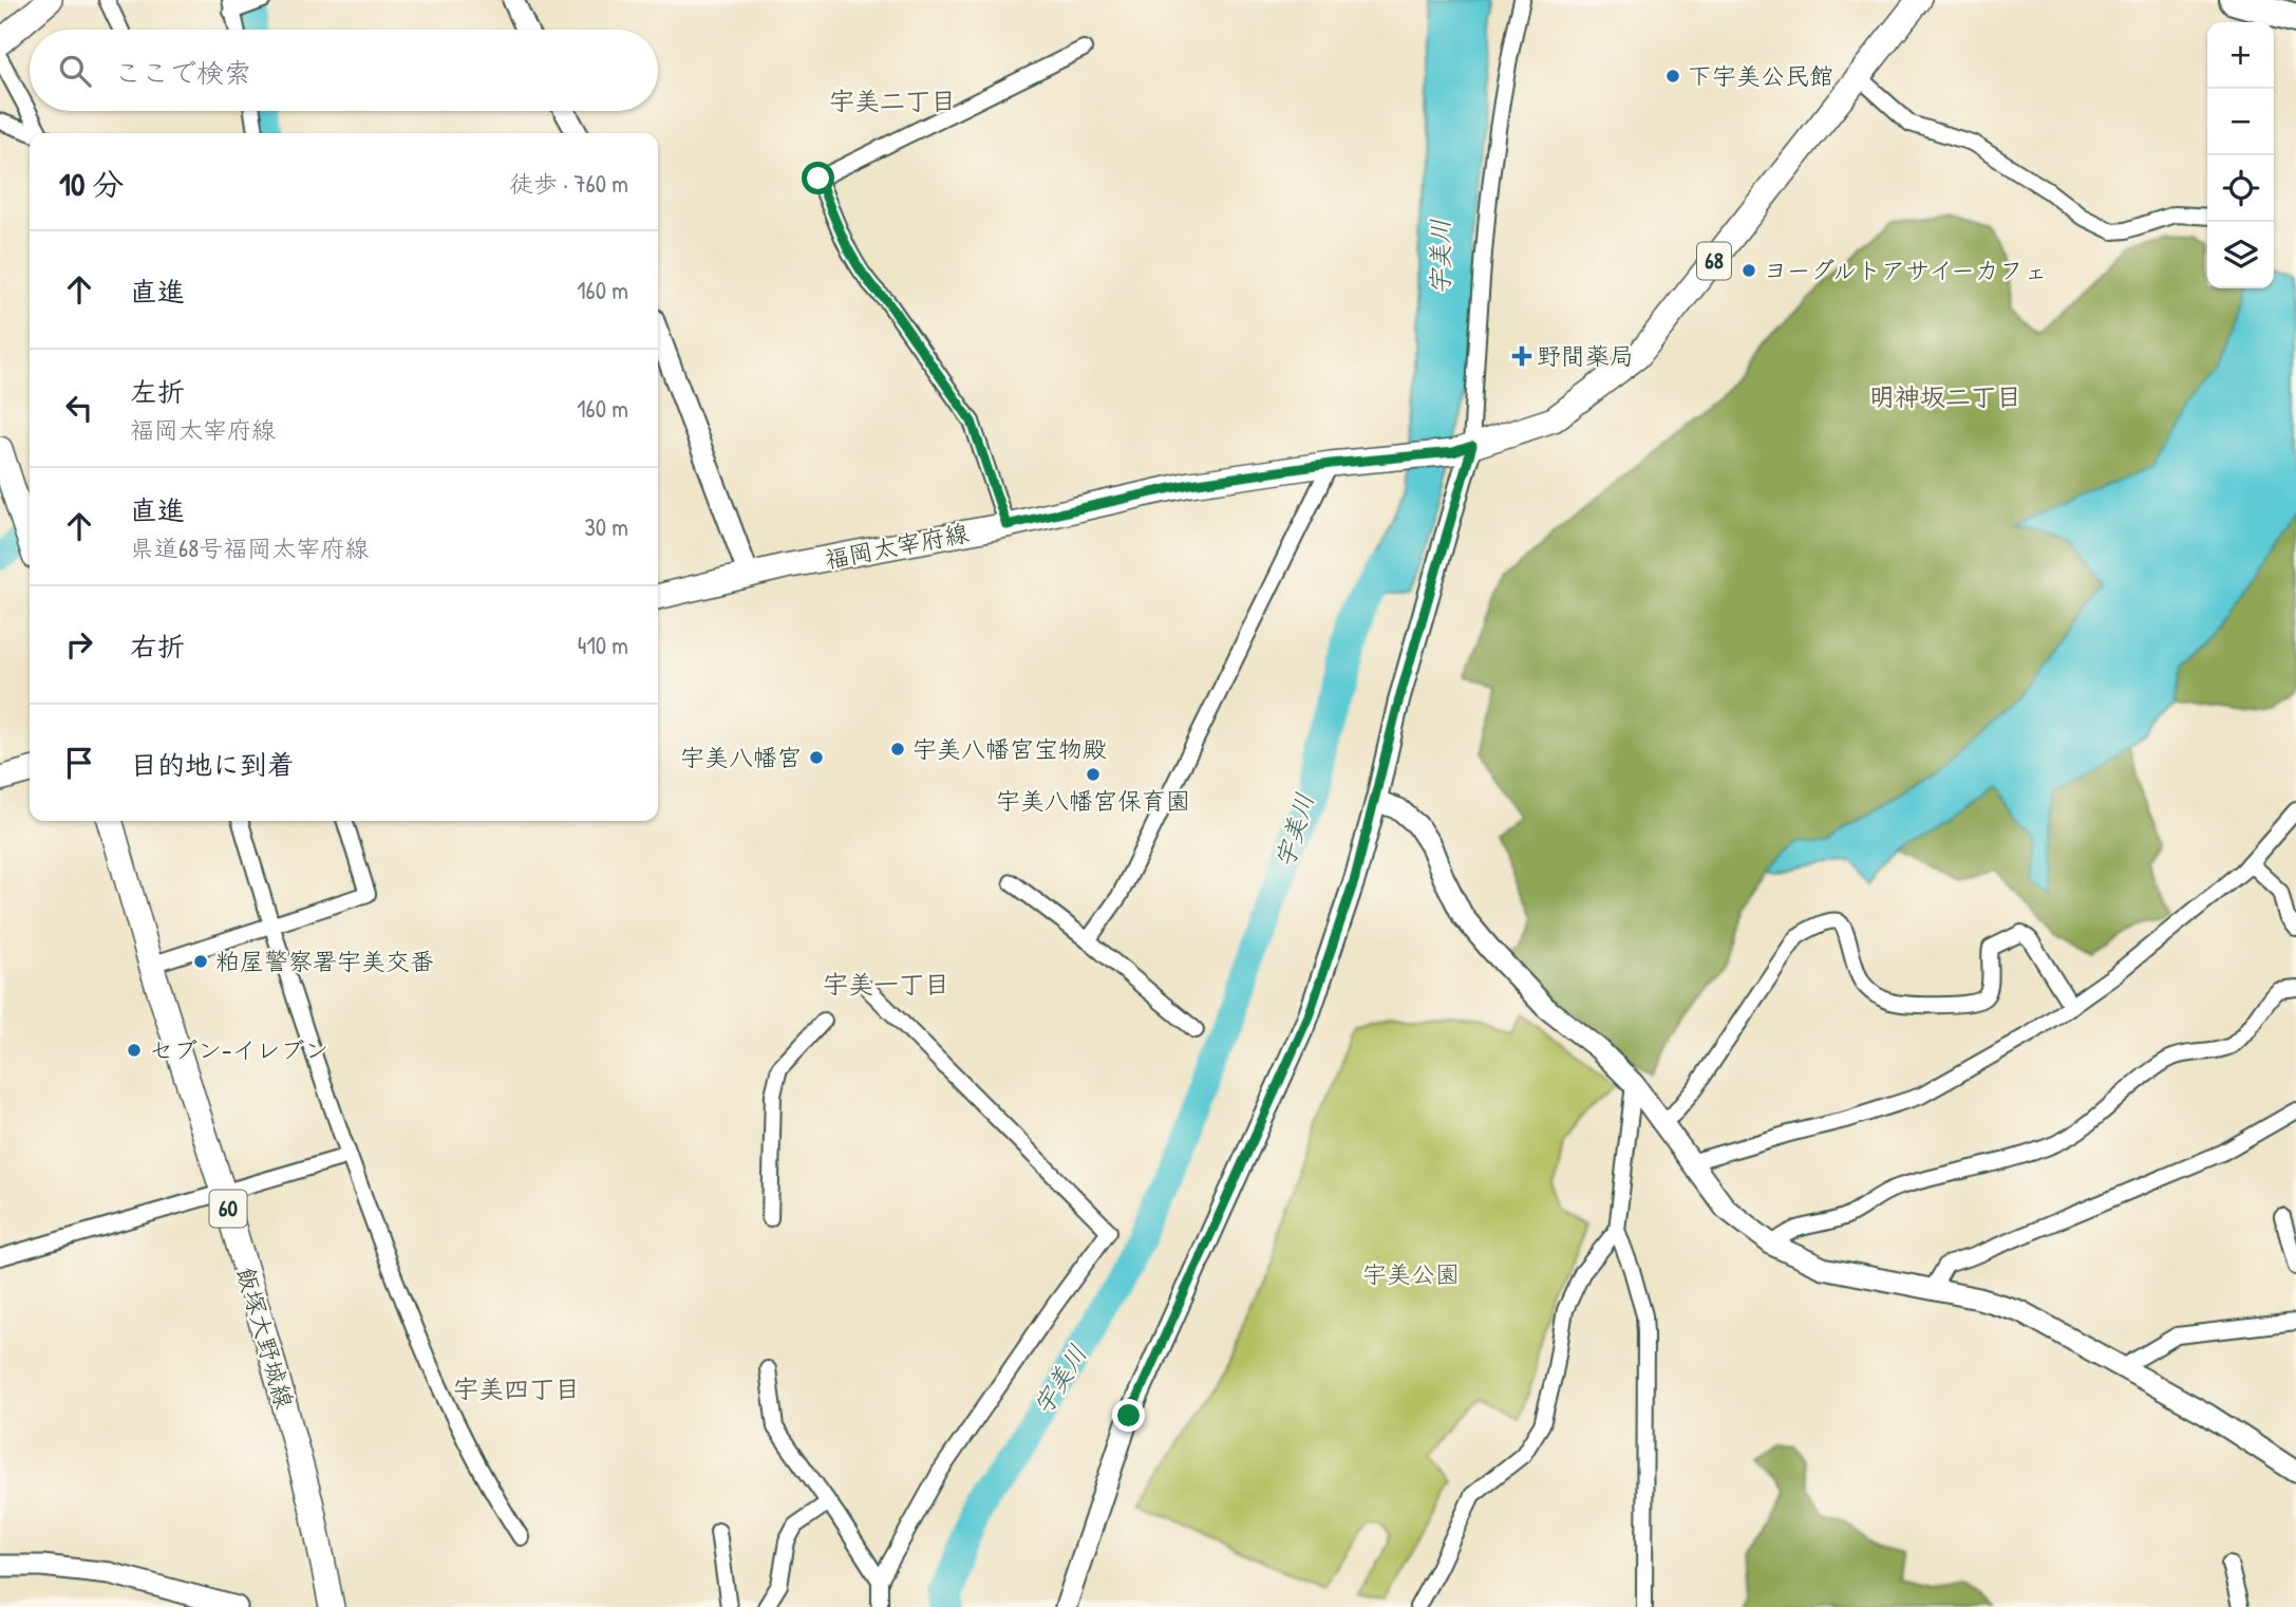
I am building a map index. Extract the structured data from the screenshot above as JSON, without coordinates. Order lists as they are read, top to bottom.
{
  "streets": {
    "main road": [
      "68",
      "福岡太宰府線",
      "60",
      "飯塚大野城線"
    ]
  },
  "crossings": [
    ["68", "福岡太宰府線"]
  ],
  "districts": [
    "宇美二丁目",
    "明神坂二丁目",
    "宇美一丁目",
    "宇美四丁目"
  ],
  "water": ["宇美川"],
  "parks": ["宇美公園"],
  "places": {
    "other": [
      "下宇美公民館",
      "ヨーグルトアサイーカフェ",
      "宇美八幡宮宝物殿",
      "宇美八幡宮",
      "宇美八幡宮保育園",
      "粕屋警察署宇美交番",
      "セブン-イレブン"
    ],
    "health": ["野間薬局"]
  },
  "page": {
    "map_buttons": ["+", "−"],
    "search": "ここで検索",
    "heading": ["10 分", "徒歩 · 760 m"],
    "list": [
      ["直進", "160 m"],
      ["左折", "福岡太宰府線", "160 m"],
      ["直進", "県道68号福岡太宰府線", "30 m"],
      ["右折", "410 m"],
      "目的地に到着"
    ]
  }
}
